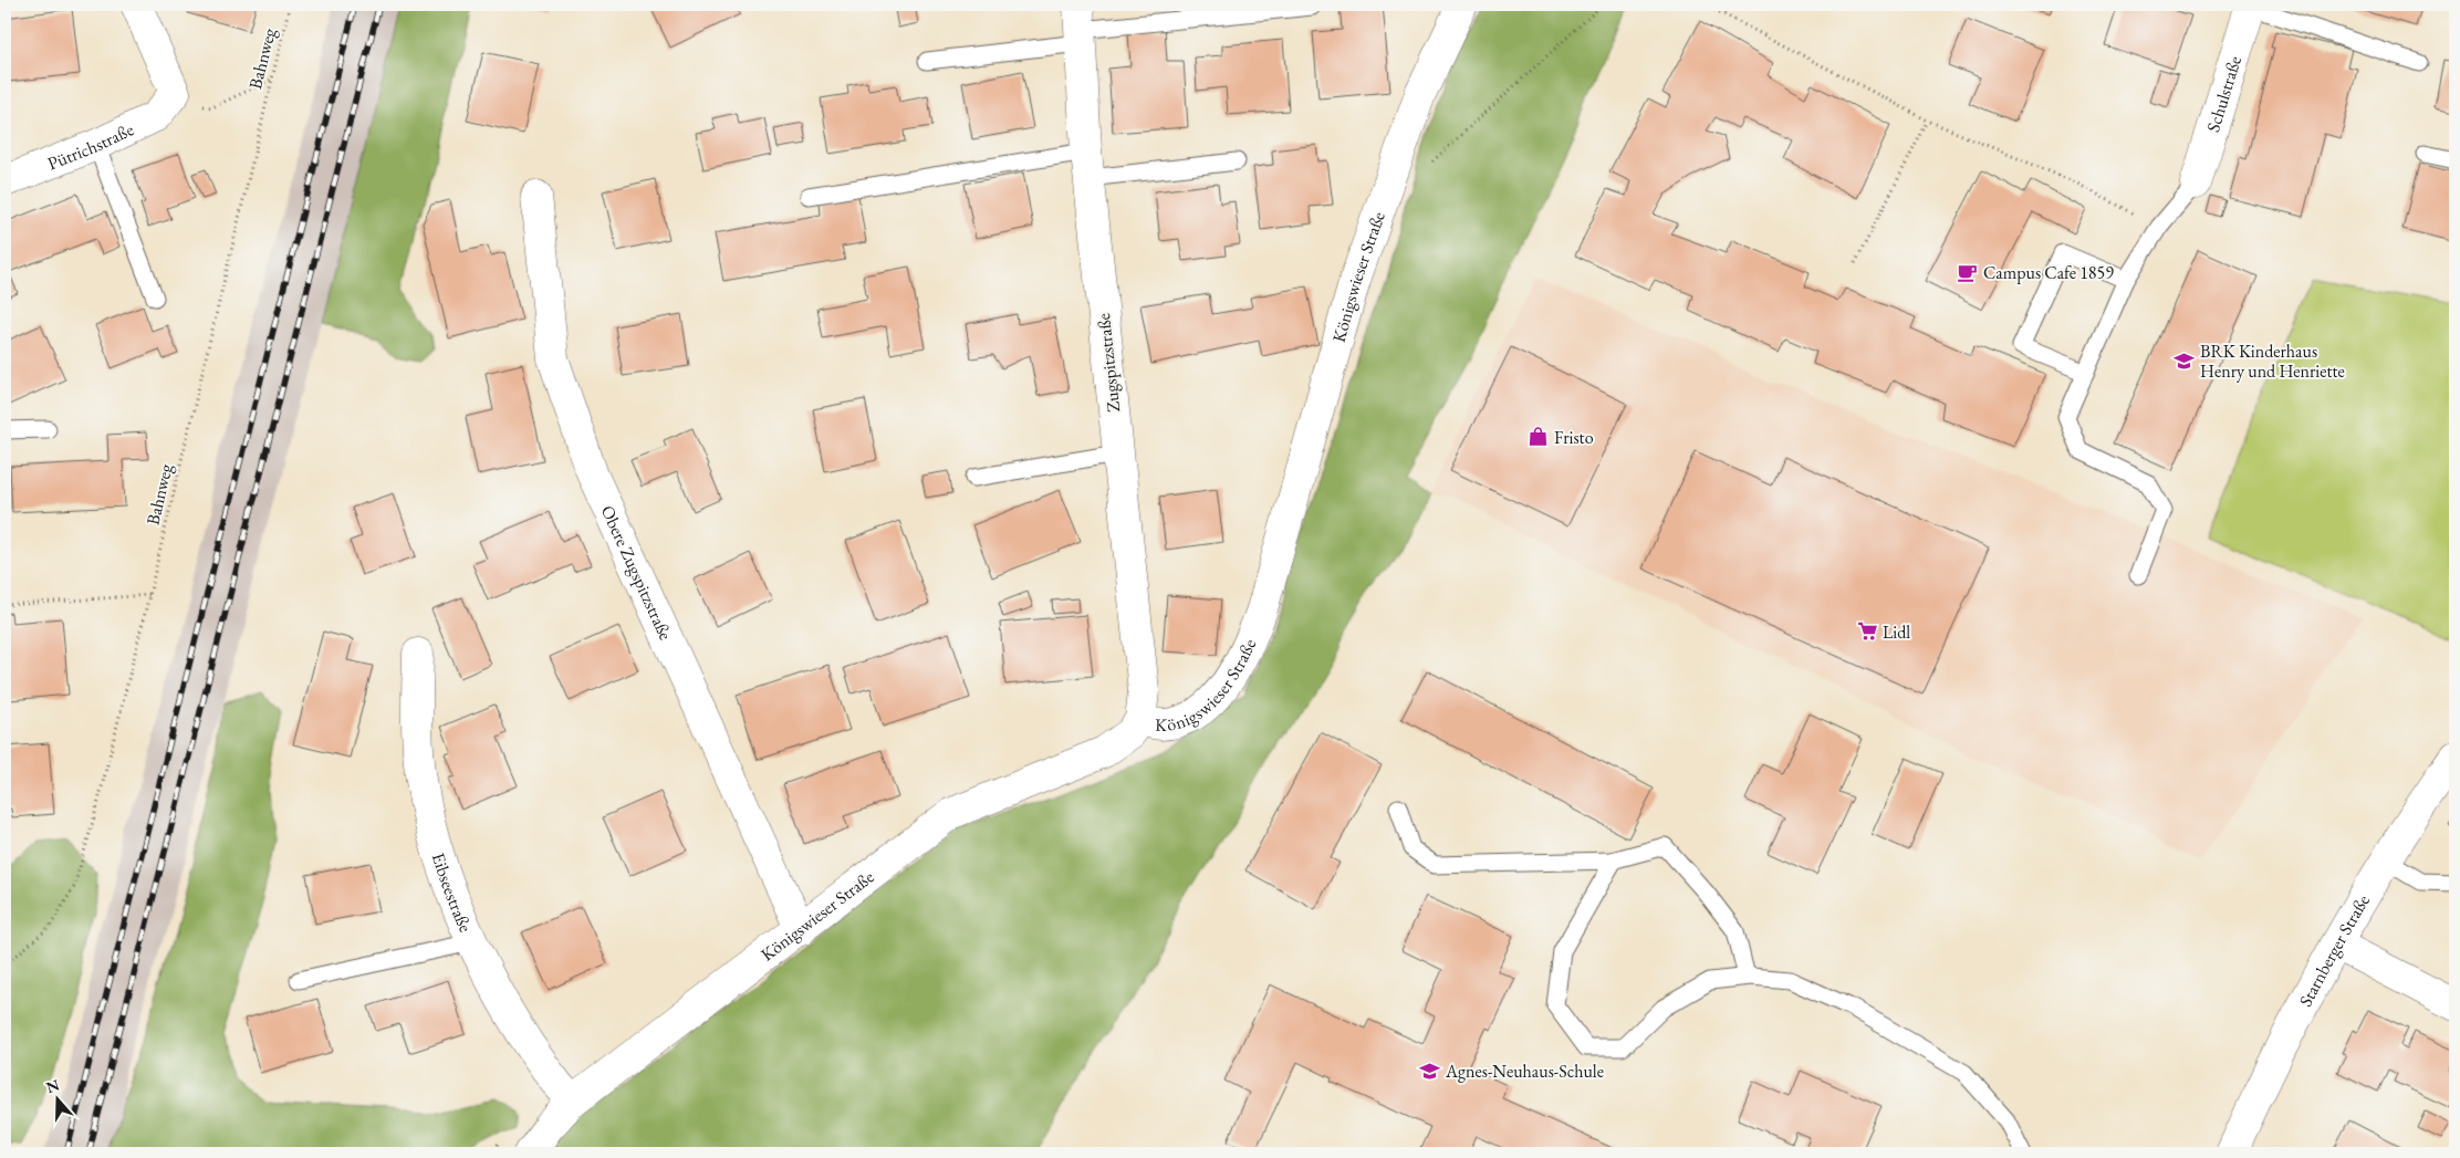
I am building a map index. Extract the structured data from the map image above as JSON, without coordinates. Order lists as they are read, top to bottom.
{
  "streets": {
    "street": [
      "Schulstraße",
      "Pütrichstraße",
      "Königswieser Straße",
      "Zugspitzstraße",
      "Obere Zugspitzstraße",
      "Eibseestraße",
      "Starnberger Straße"
    ],
    "path": ["Bahnweg"]
  },
  "crossings": [
    ["Königswieser Straße", "Zugspitzstraße"],
    ["Königswieser Straße", "Obere Zugspitzstraße"],
    ["Königswieser Straße", "Eibseestraße"]
  ],
  "places": {
    "cafe": ["Campus Cafe 1859"],
    "school or university": ["BRK Kinderhaus Henry und Henriette", "Agnes-Neuhaus-Schule"],
    "shop": ["Fristo"],
    "supermarket": ["Lidl"]
  },
  "north": "top"
}
